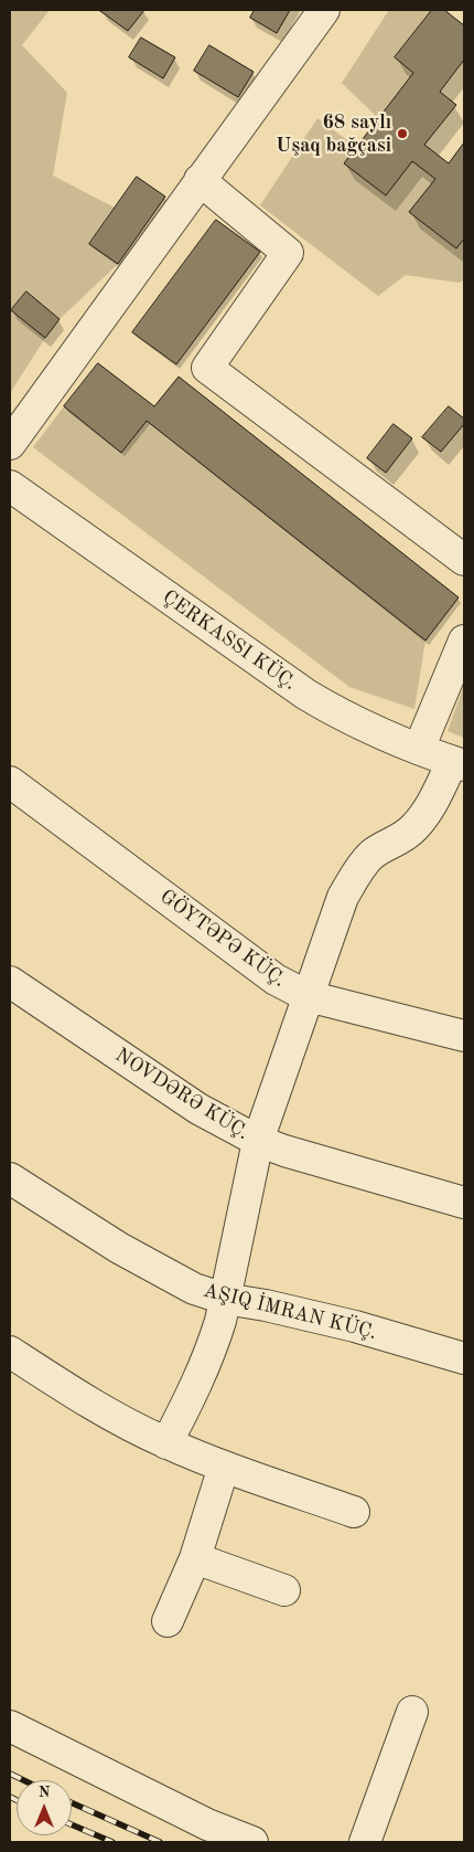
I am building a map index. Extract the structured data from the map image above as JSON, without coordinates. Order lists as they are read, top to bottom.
{
  "streets": {
    "street": ["GÖYTƏPƏ KÜÇ.", "NOVDƏRƏ KÜÇ."]
  },
  "places": ["68 saylı Uşaq bağçasi"],
  "north": "top"
}
